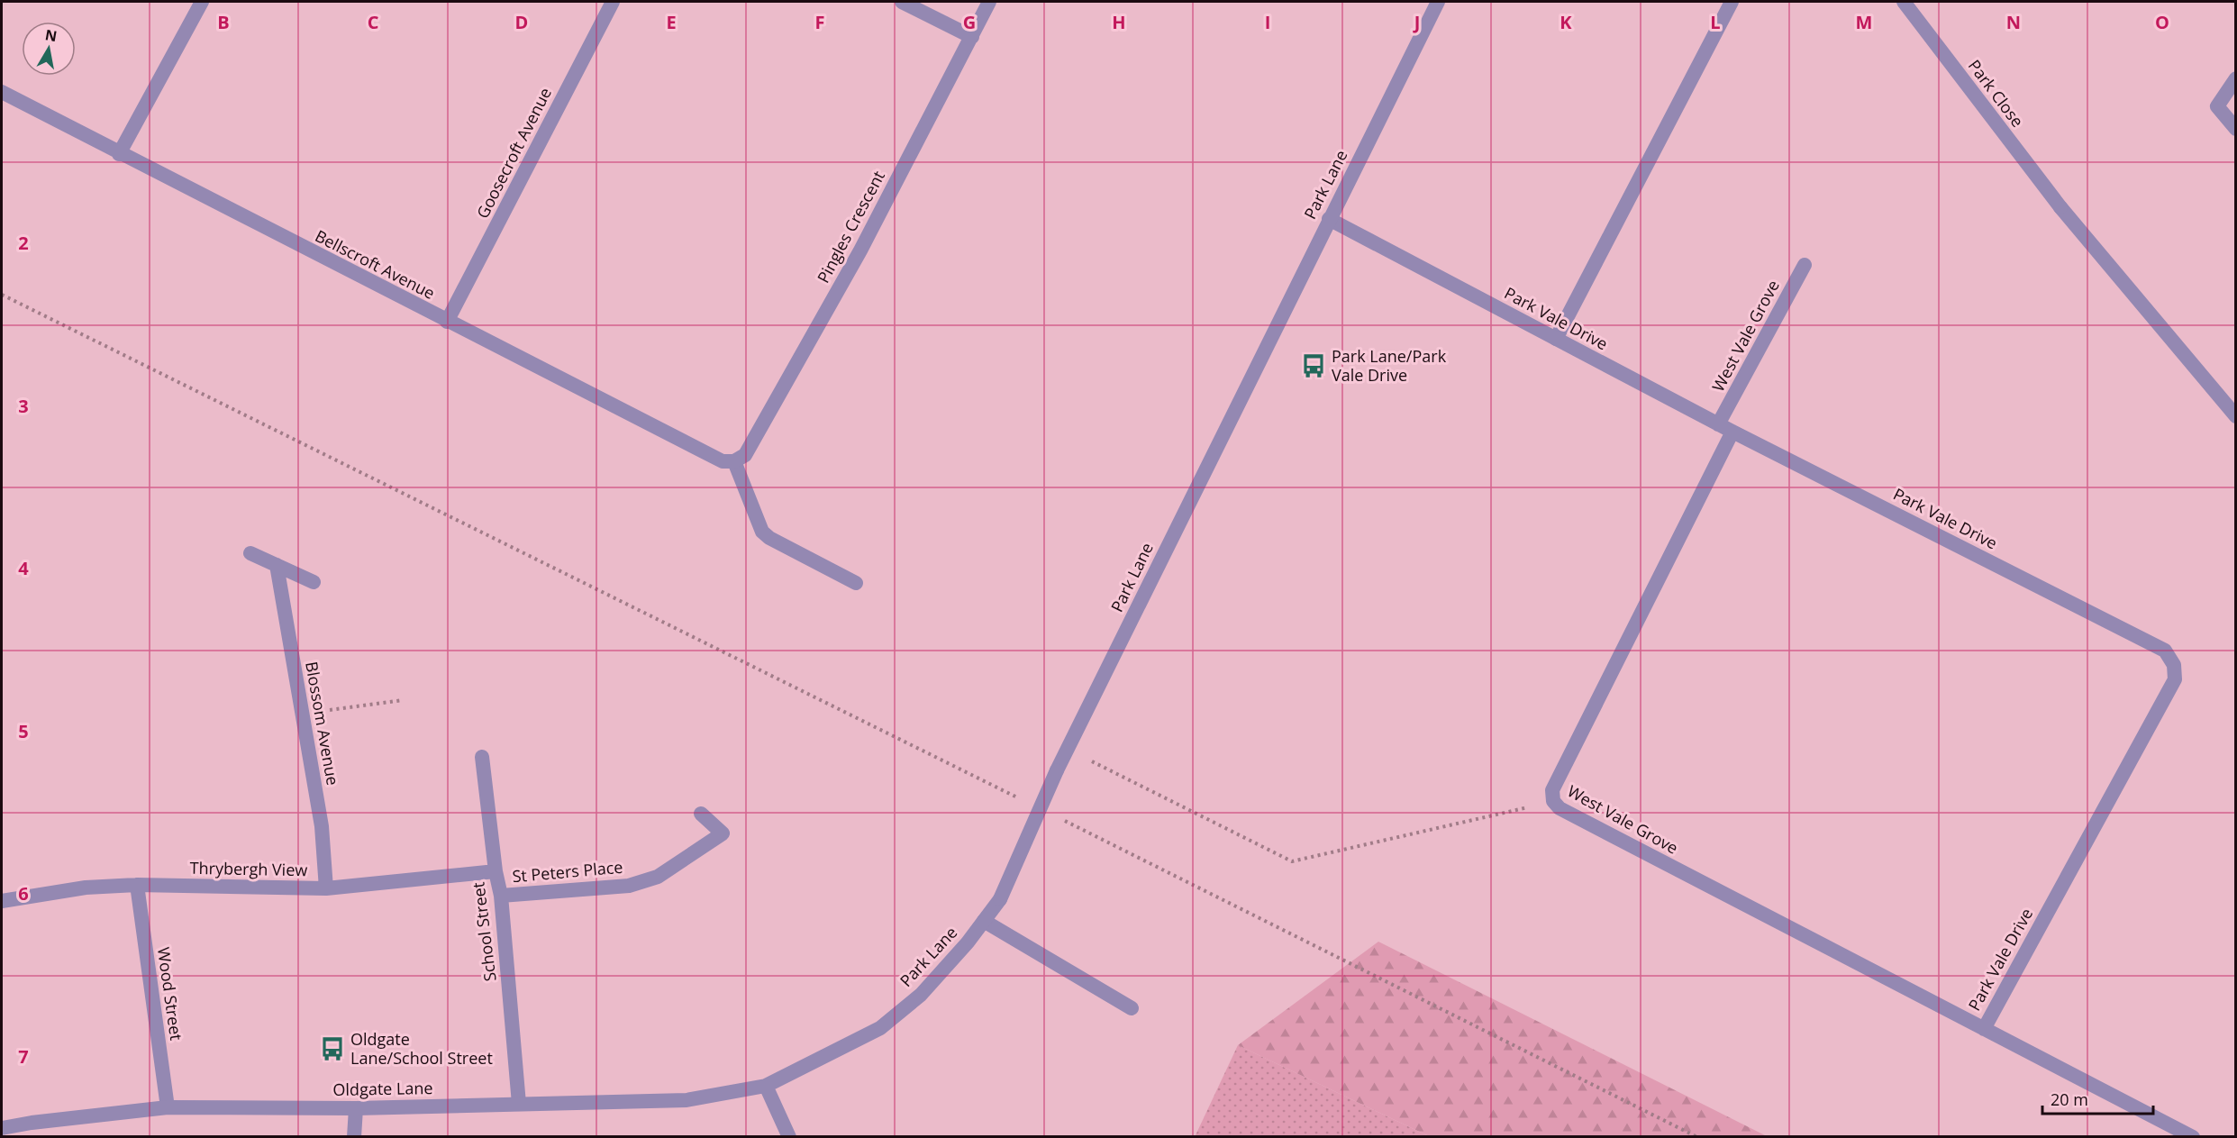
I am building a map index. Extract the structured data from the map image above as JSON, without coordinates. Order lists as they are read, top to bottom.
{
  "streets": {
    "street": [
      "Park Close",
      "Goosecroft Avenue",
      "Park Lane",
      "Pingles Crescent",
      "Bellscroft Avenue",
      "Park Vale Drive",
      "West Vale Grove",
      "Blossom Avenue",
      "Thrybergh View",
      "St Peters Place",
      "School Street",
      "Wood Street",
      "Oldgate Lane"
    ]
  },
  "crossings": [
    ["Goosecroft Avenue", "Bellscroft Avenue"],
    ["Park Lane", "Park Vale Drive"],
    ["Park Lane", "Oldgate Lane"],
    ["Pingles Crescent", "Bellscroft Avenue"],
    ["Park Vale Drive", "West Vale Grove"],
    ["Blossom Avenue", "Thrybergh View"],
    ["Thrybergh View", "School Street"],
    ["Thrybergh View", "Wood Street"],
    ["St Peters Place", "School Street"],
    ["School Street", "Oldgate Lane"],
    ["Wood Street", "Oldgate Lane"]
  ],
  "places": {
    "bus stop": ["Park Lane/Park Vale Drive", "Oldgate Lane/School Street"]
  },
  "scale_bar": "20 m",
  "north": "top",
  "grid": {
    "columns": [
      "B",
      "C",
      "D",
      "E",
      "F",
      "G",
      "H",
      "I",
      "J",
      "K",
      "L",
      "M",
      "N",
      "O"
    ],
    "rows": [
      "2",
      "3",
      "4",
      "5",
      "6",
      "7"
    ]
  }
}
